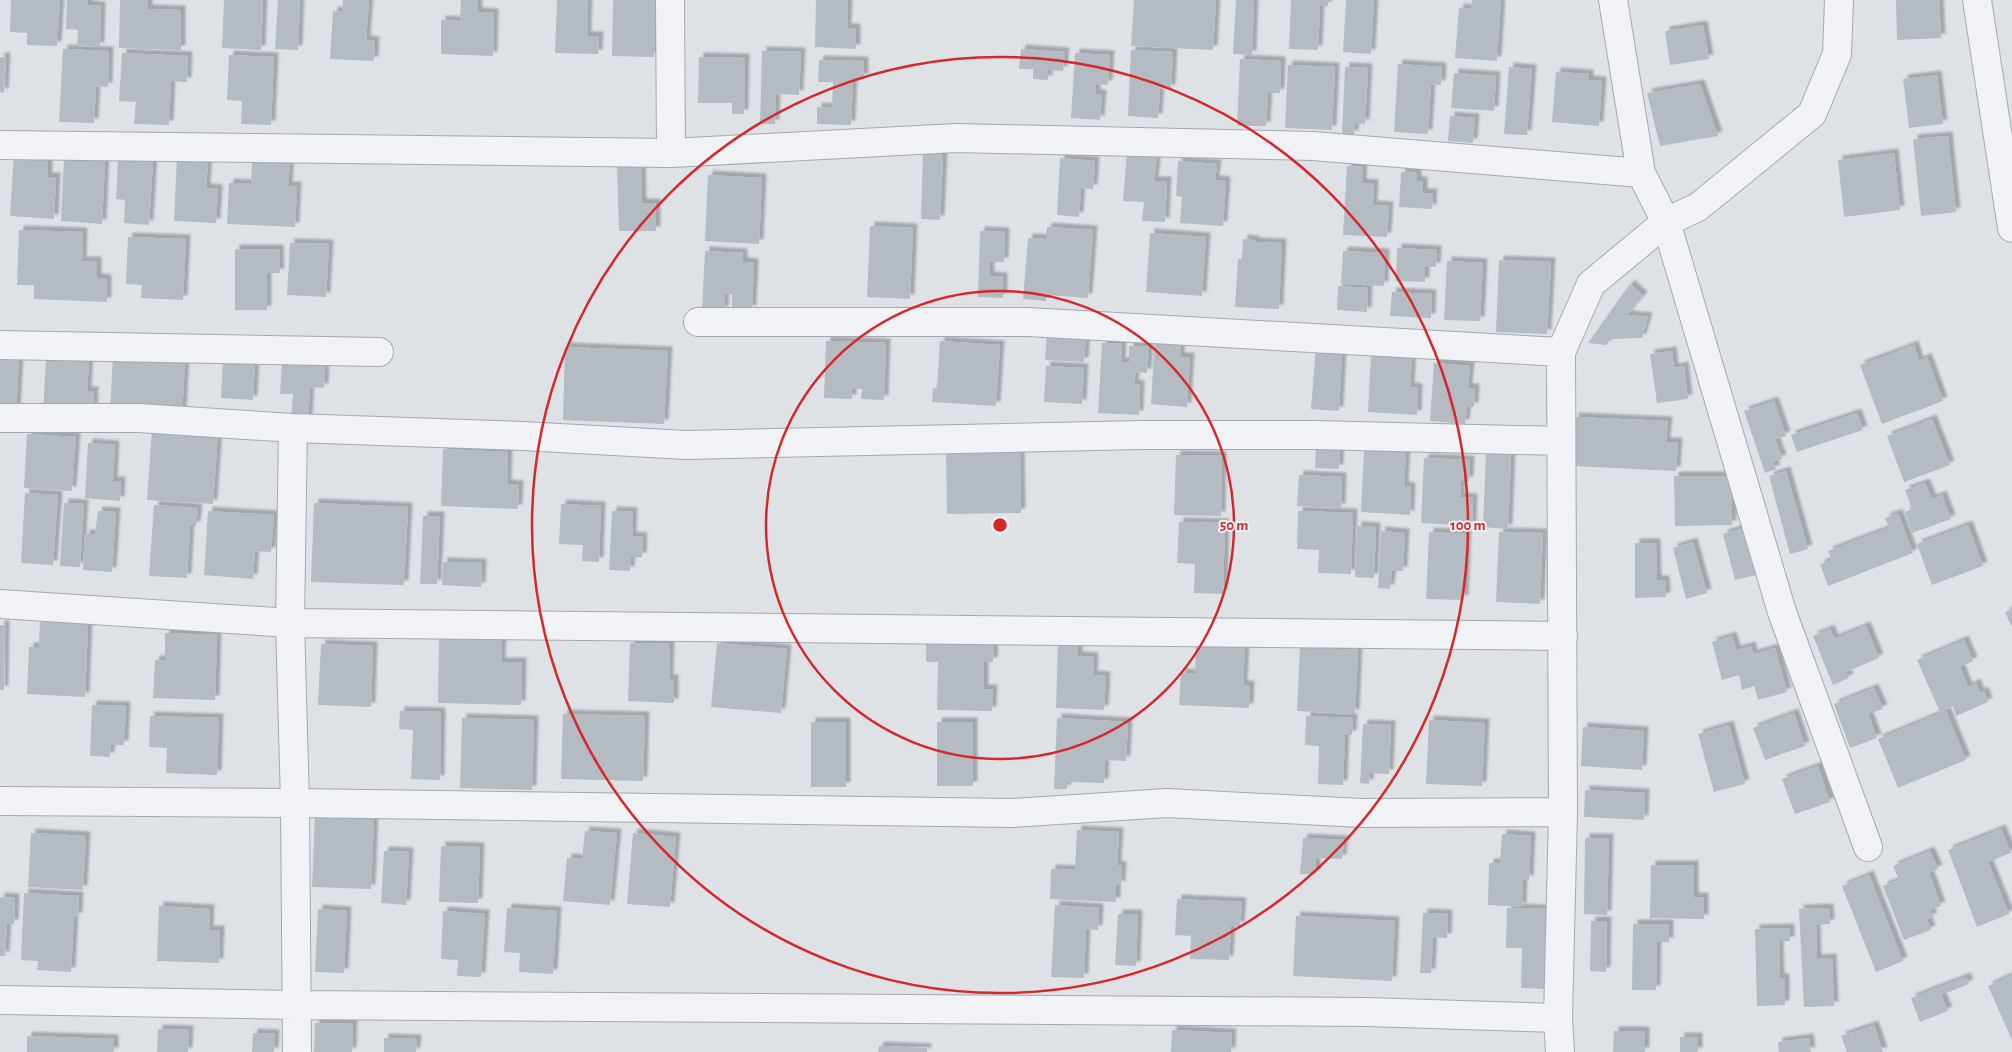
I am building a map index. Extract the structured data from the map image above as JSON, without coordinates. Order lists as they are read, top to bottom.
{
  "rings": ["50 m", "100 m"]
}
